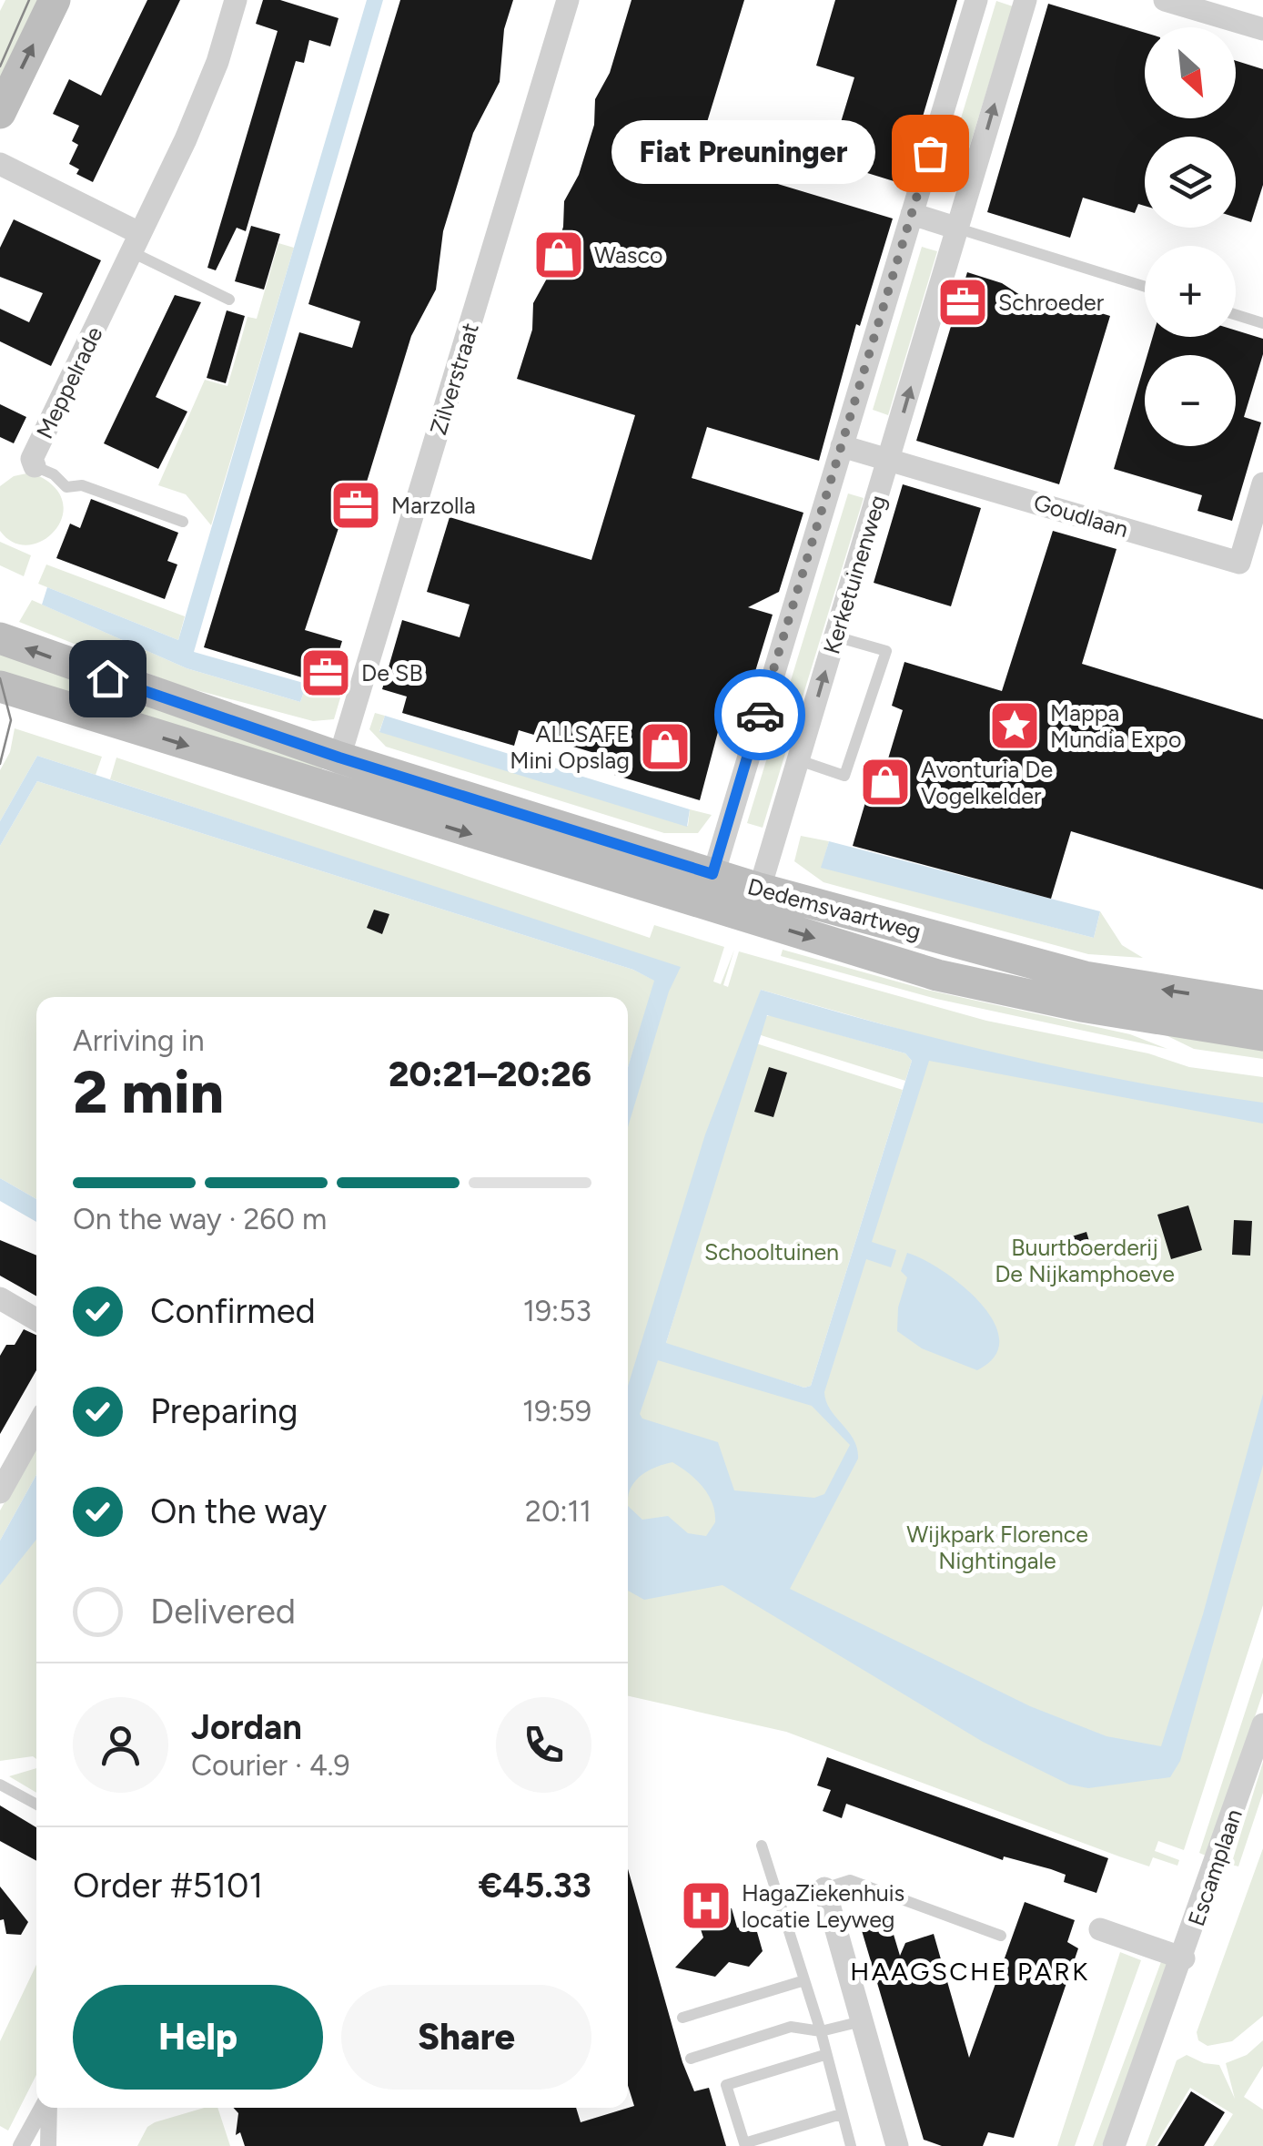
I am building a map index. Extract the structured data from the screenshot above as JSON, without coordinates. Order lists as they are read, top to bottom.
{
  "streets": {
    "main road": ["Dedemsvaartweg"],
    "street": [
      "Zilverstraat",
      "Meppelrade",
      "Goudlaan",
      "Kerketuinenweg",
      "Escamplaan"
    ]
  },
  "crossings": [
    ["Zilverstraat", "Dedemsvaartweg"],
    ["Goudlaan", "Kerketuinenweg"],
    ["Kerketuinenweg", "Dedemsvaartweg"]
  ],
  "districts": ["HAAGSCHE PARK"],
  "parks": ["Buurtboerderij De Nijkamphoeve", "Schooltuinen", "Wijkpark Florence Nightingale"],
  "places": {
    "other": ["Fiat Preuninger"],
    "shop": ["Wasco", "ALLSAFE Mini Opslag", "Avonturia De Vogelkelder"],
    "office": ["Schroeder", "Marzolla", "De SB"],
    "place": ["Mappa Mundia Expo"],
    "hospital": ["HagaZiekenhuis locatie Leyweg"]
  },
  "north": "bottom right",
  "page": {
    "map_buttons": ["+", "−"],
    "bubble": "Fiat Preuninger",
    "heading": ["2 min", "Arriving in", "20:21–20:26"],
    "panel": [
      "Jordan",
      "Courier · 4.9",
      "Order #5101",
      "€45.33"
    ],
    "bar": "On the way · 260 m",
    "list": [
      ["Confirmed", "19:53"],
      ["Preparing", "19:59"],
      ["On the way", "20:11"],
      "Delivered"
    ],
    "buttons": ["Help", "Share"]
  }
}
